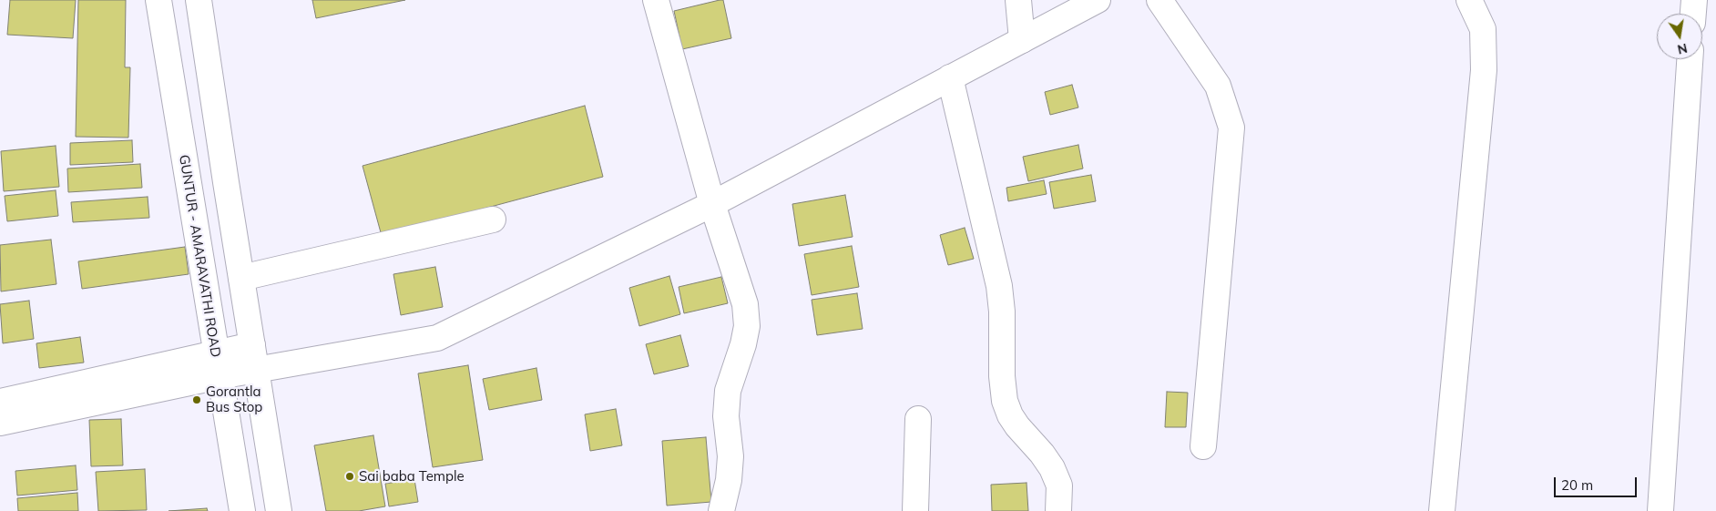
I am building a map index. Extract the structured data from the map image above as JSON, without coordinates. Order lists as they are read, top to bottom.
{
  "streets": {
    "street": ["GUNTUR - AMARAVATHI ROAD"]
  },
  "places": ["Gorantla Bus Stop", "Sai baba Temple"],
  "scale_bar": "20 m",
  "north": "bottom"
}
